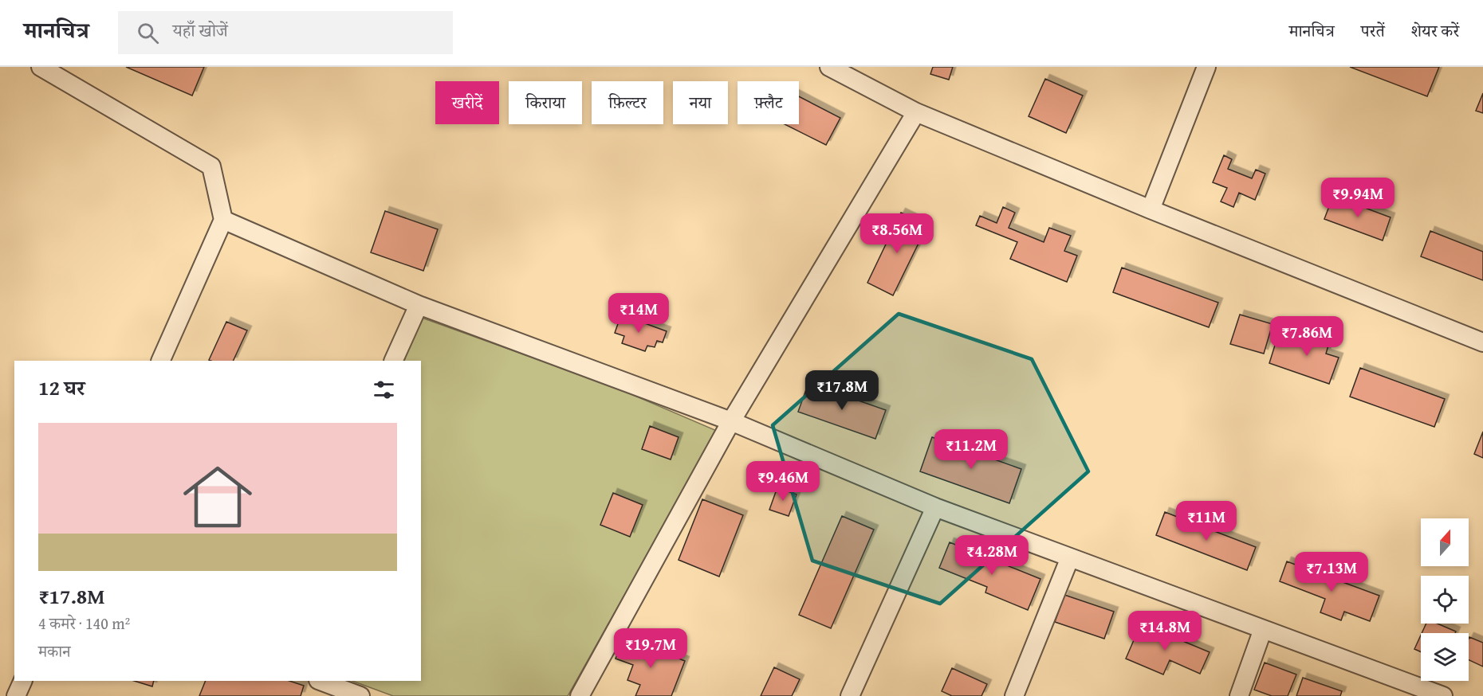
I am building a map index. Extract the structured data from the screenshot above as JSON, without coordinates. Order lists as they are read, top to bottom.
{
  "north": "top",
  "page": {
    "header": "मानचित्र",
    "search": "यहाँ खोजें",
    "nav": ["मानचित्र", "परतें", "शेयर करें"],
    "chip": [
      "खरीदें",
      "किराया",
      "फ़िल्टर",
      "नया",
      "फ़्लैट"
    ],
    "price": [
      "₹9.94M",
      "₹8.56M",
      "₹14M",
      "₹7.86M",
      "₹17.8M",
      "₹11.2M",
      "₹9.46M",
      "₹11M",
      "₹4.28M",
      "₹7.13M",
      "₹14.8M",
      "₹19.7M"
    ],
    "heading": "12 घर",
    "list": [
      {
        "name": "₹17.8M",
        "note": "4 कमरे · 140 m² · मकान"
      }
    ]
  }
}
